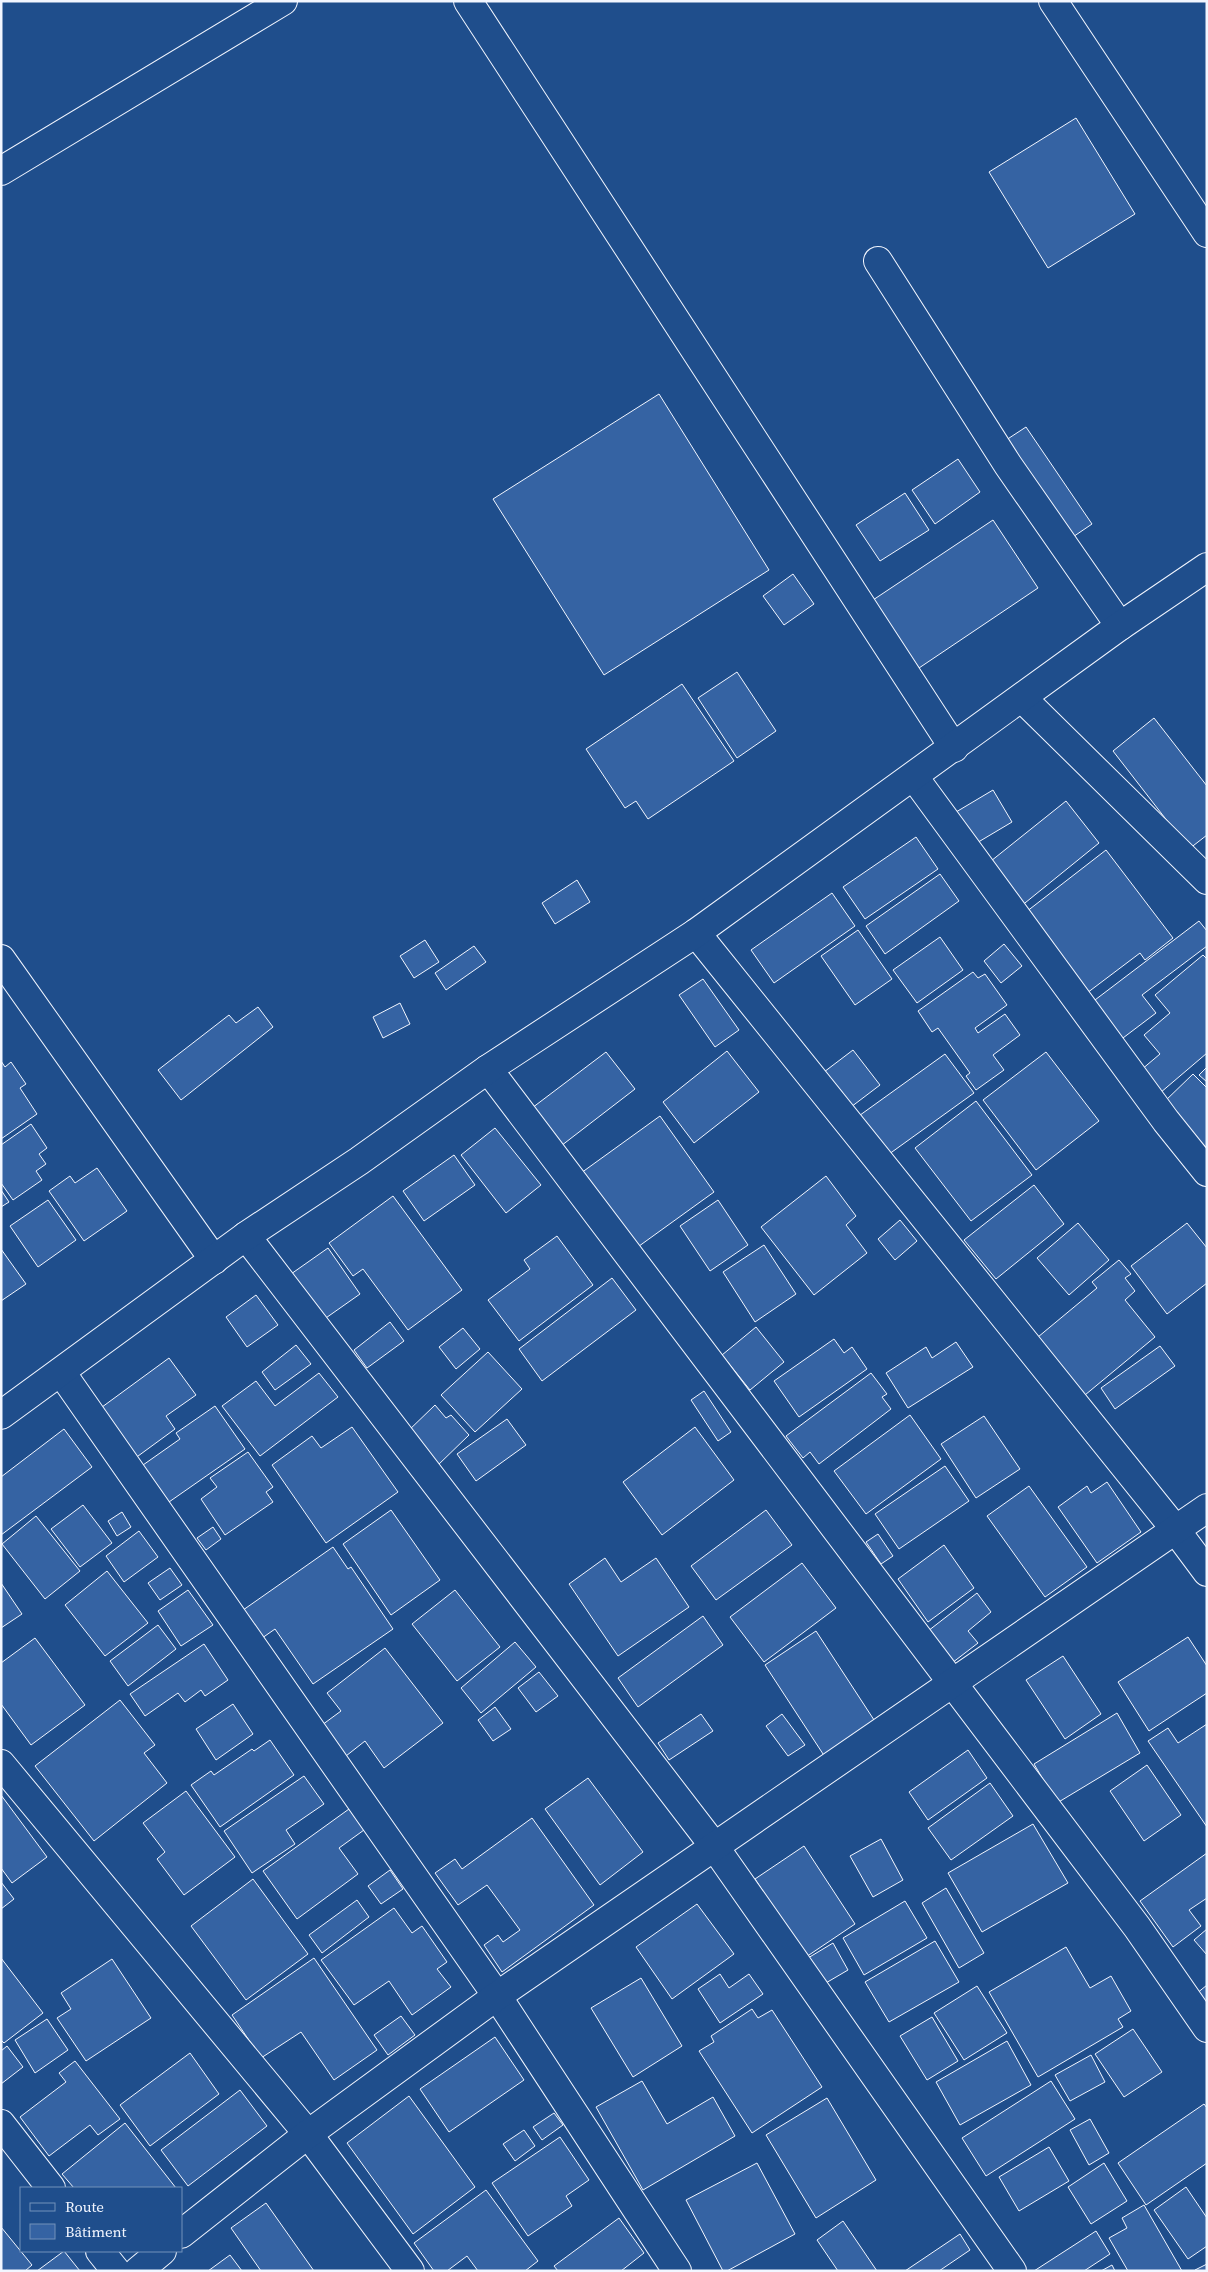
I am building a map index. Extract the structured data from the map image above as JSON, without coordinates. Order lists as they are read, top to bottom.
{
  "legend": ["Route", "Bâtiment"]
}
